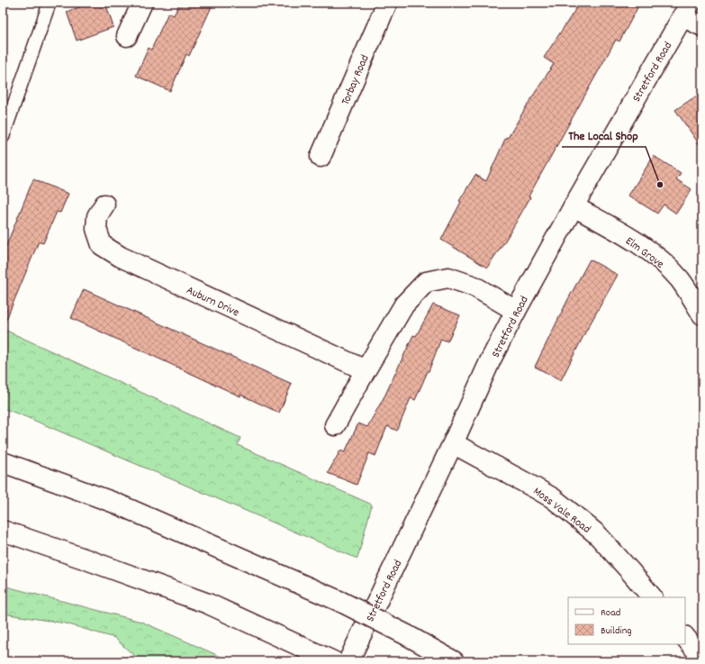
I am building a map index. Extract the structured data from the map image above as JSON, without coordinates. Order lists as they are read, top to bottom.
{
  "streets": {
    "main road": [
      "Stretford Road",
      "Torbay Road",
      "Elm Grove",
      "Auburn Drive",
      "Moss Vale Road"
    ]
  },
  "crossings": [
    ["Stretford Road", "Elm Grove"],
    ["Stretford Road", "Moss Vale Road"]
  ],
  "places": ["The Local Shop"],
  "legend": ["Road", "Building"]
}
